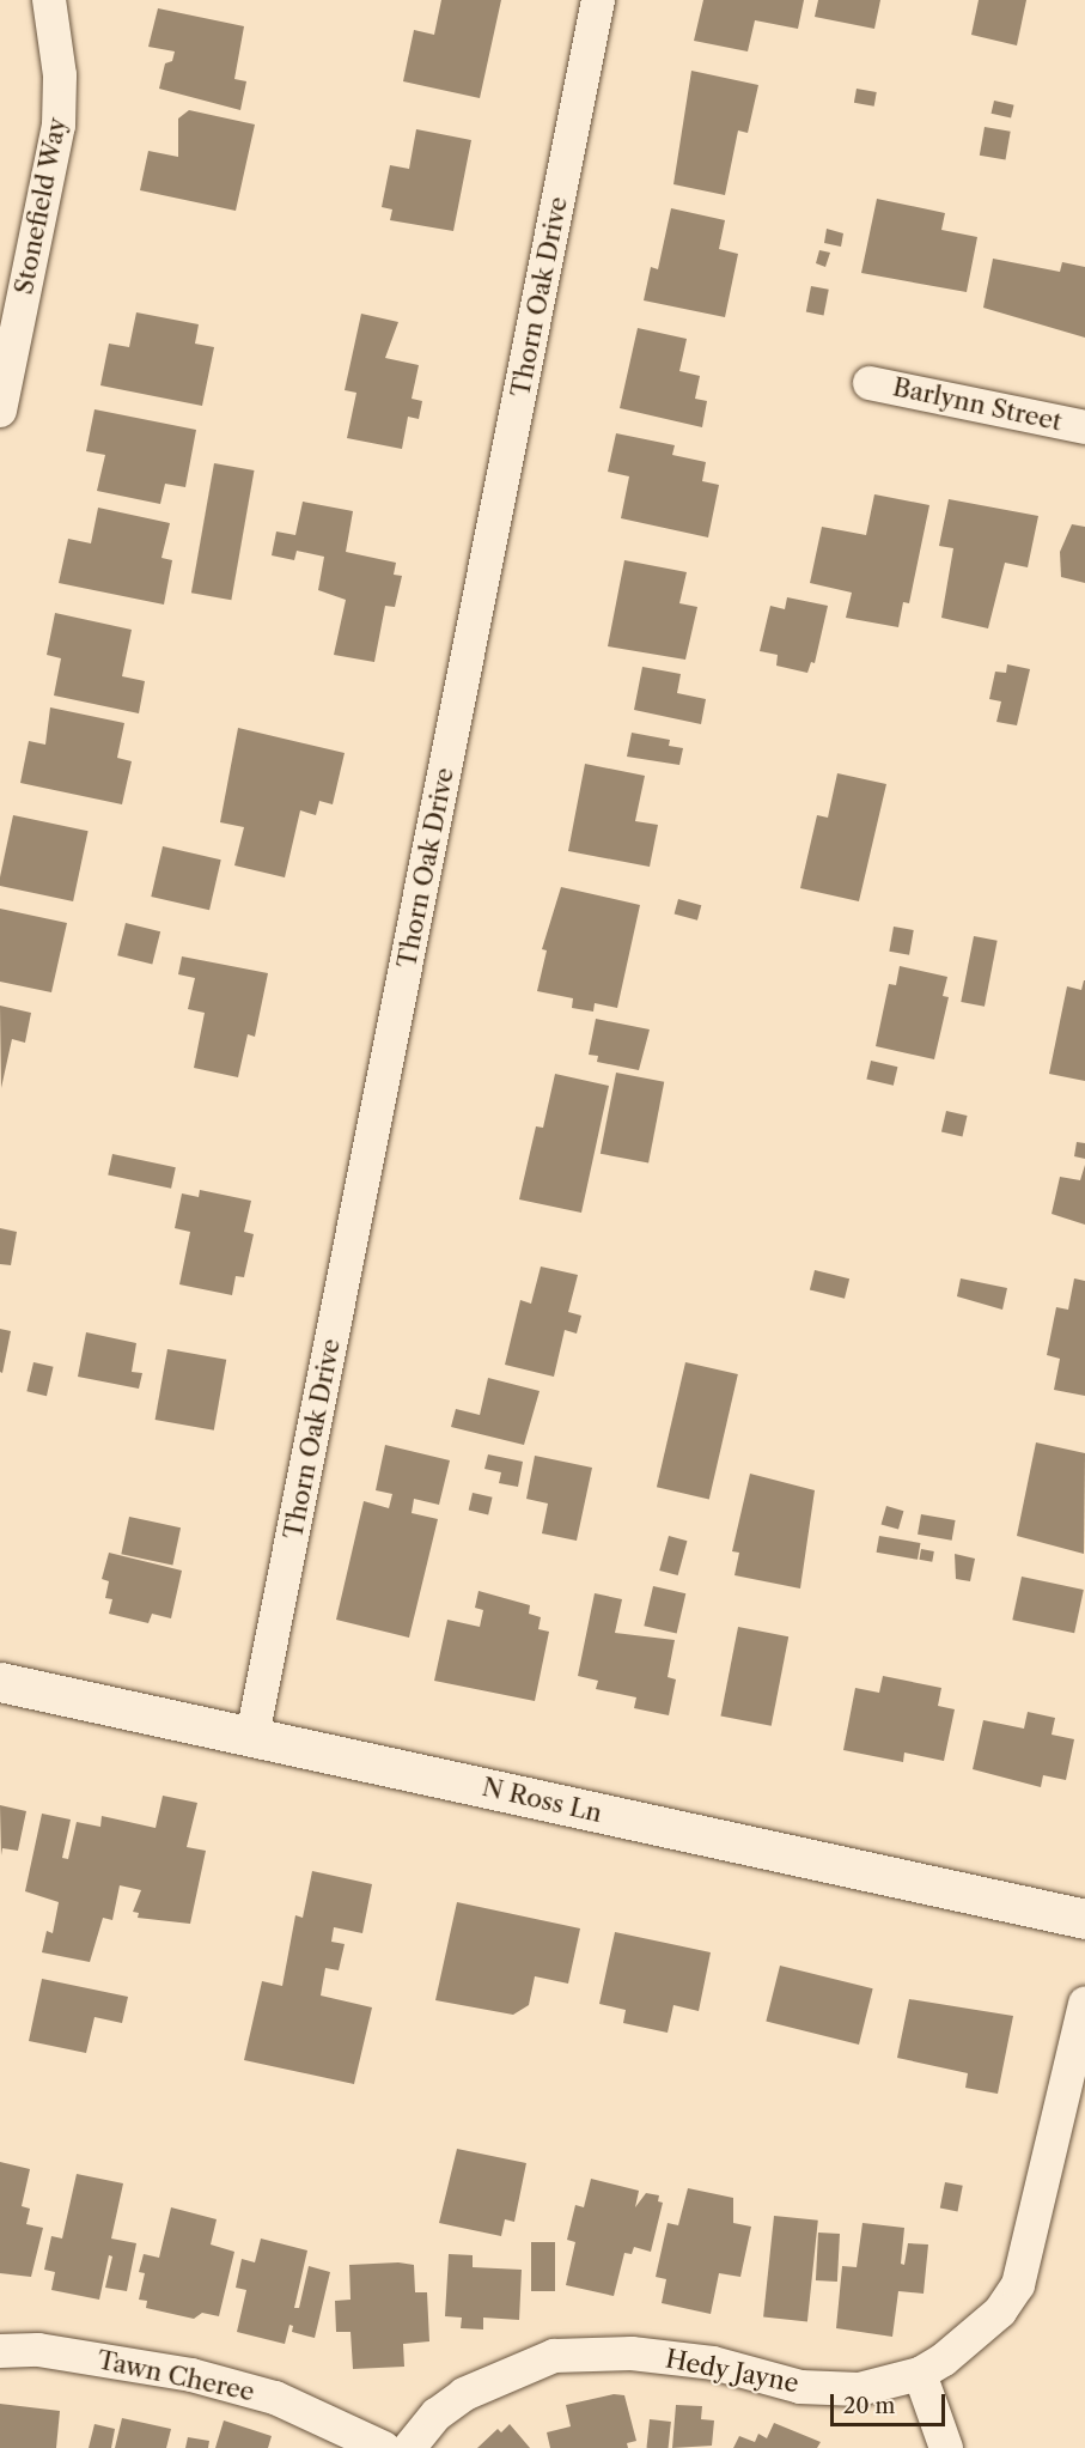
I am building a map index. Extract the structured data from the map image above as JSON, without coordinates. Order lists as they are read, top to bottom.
{
  "streets": {
    "main road": ["N Ross Ln"],
    "street": [
      "Stonefield Way",
      "Thorn Oak Drive",
      "Barlynn Street",
      "Hedy Jayne",
      "Tawn Cheree"
    ]
  },
  "crossings": [
    ["Thorn Oak Drive", "N Ross Ln"]
  ],
  "scale_bar": "20 m"
}
